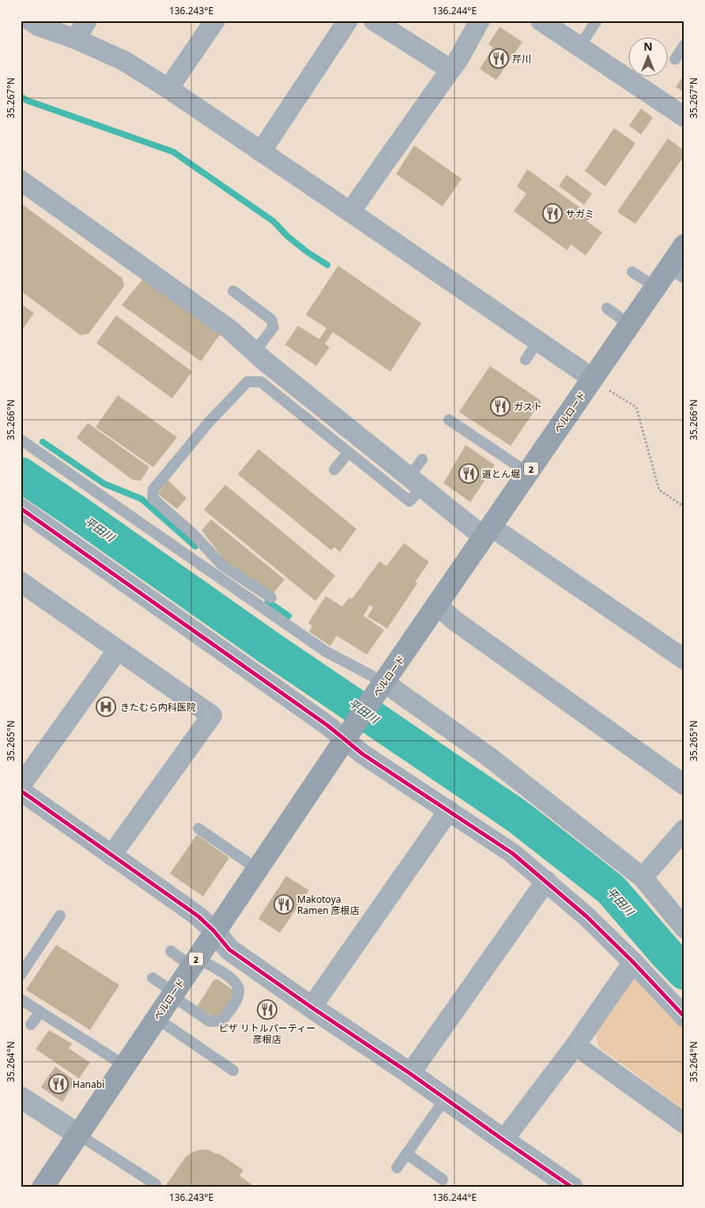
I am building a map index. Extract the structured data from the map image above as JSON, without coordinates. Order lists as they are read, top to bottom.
{
  "streets": {
    "main road": ["ベルロード", "2"]
  },
  "water": ["平田川"],
  "places": {
    "restaurant": [
      "芹川",
      "サガミ",
      "ガスト",
      "道とん堀",
      "Makotoya Ramen 彦根店",
      "ピザ リトルパーティー 彦根店",
      "Hanabi"
    ],
    "hospital": ["きたむら内科医院"]
  },
  "north": "top",
  "coordinates": [
    "136.243°E",
    "136.244°E",
    "35.267°N",
    "35.266°N",
    "35.265°N",
    "35.264°N"
  ]
}
